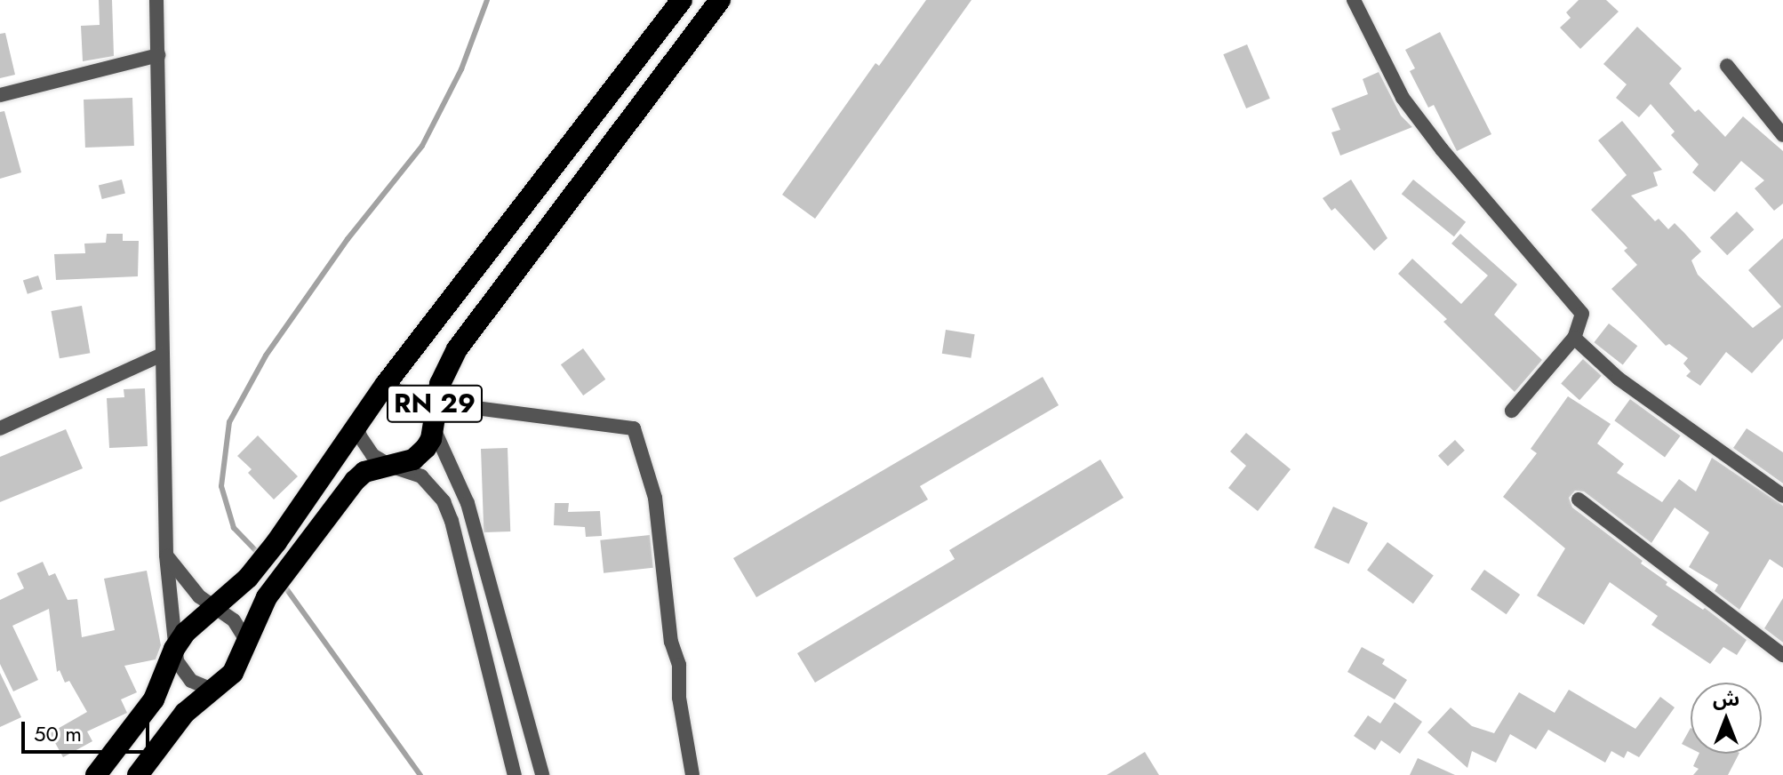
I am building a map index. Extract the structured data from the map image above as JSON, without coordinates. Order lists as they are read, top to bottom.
{
  "streets": {
    "highway": ["RN 29"]
  },
  "scale_bar": "50 m",
  "north": "top"
}
